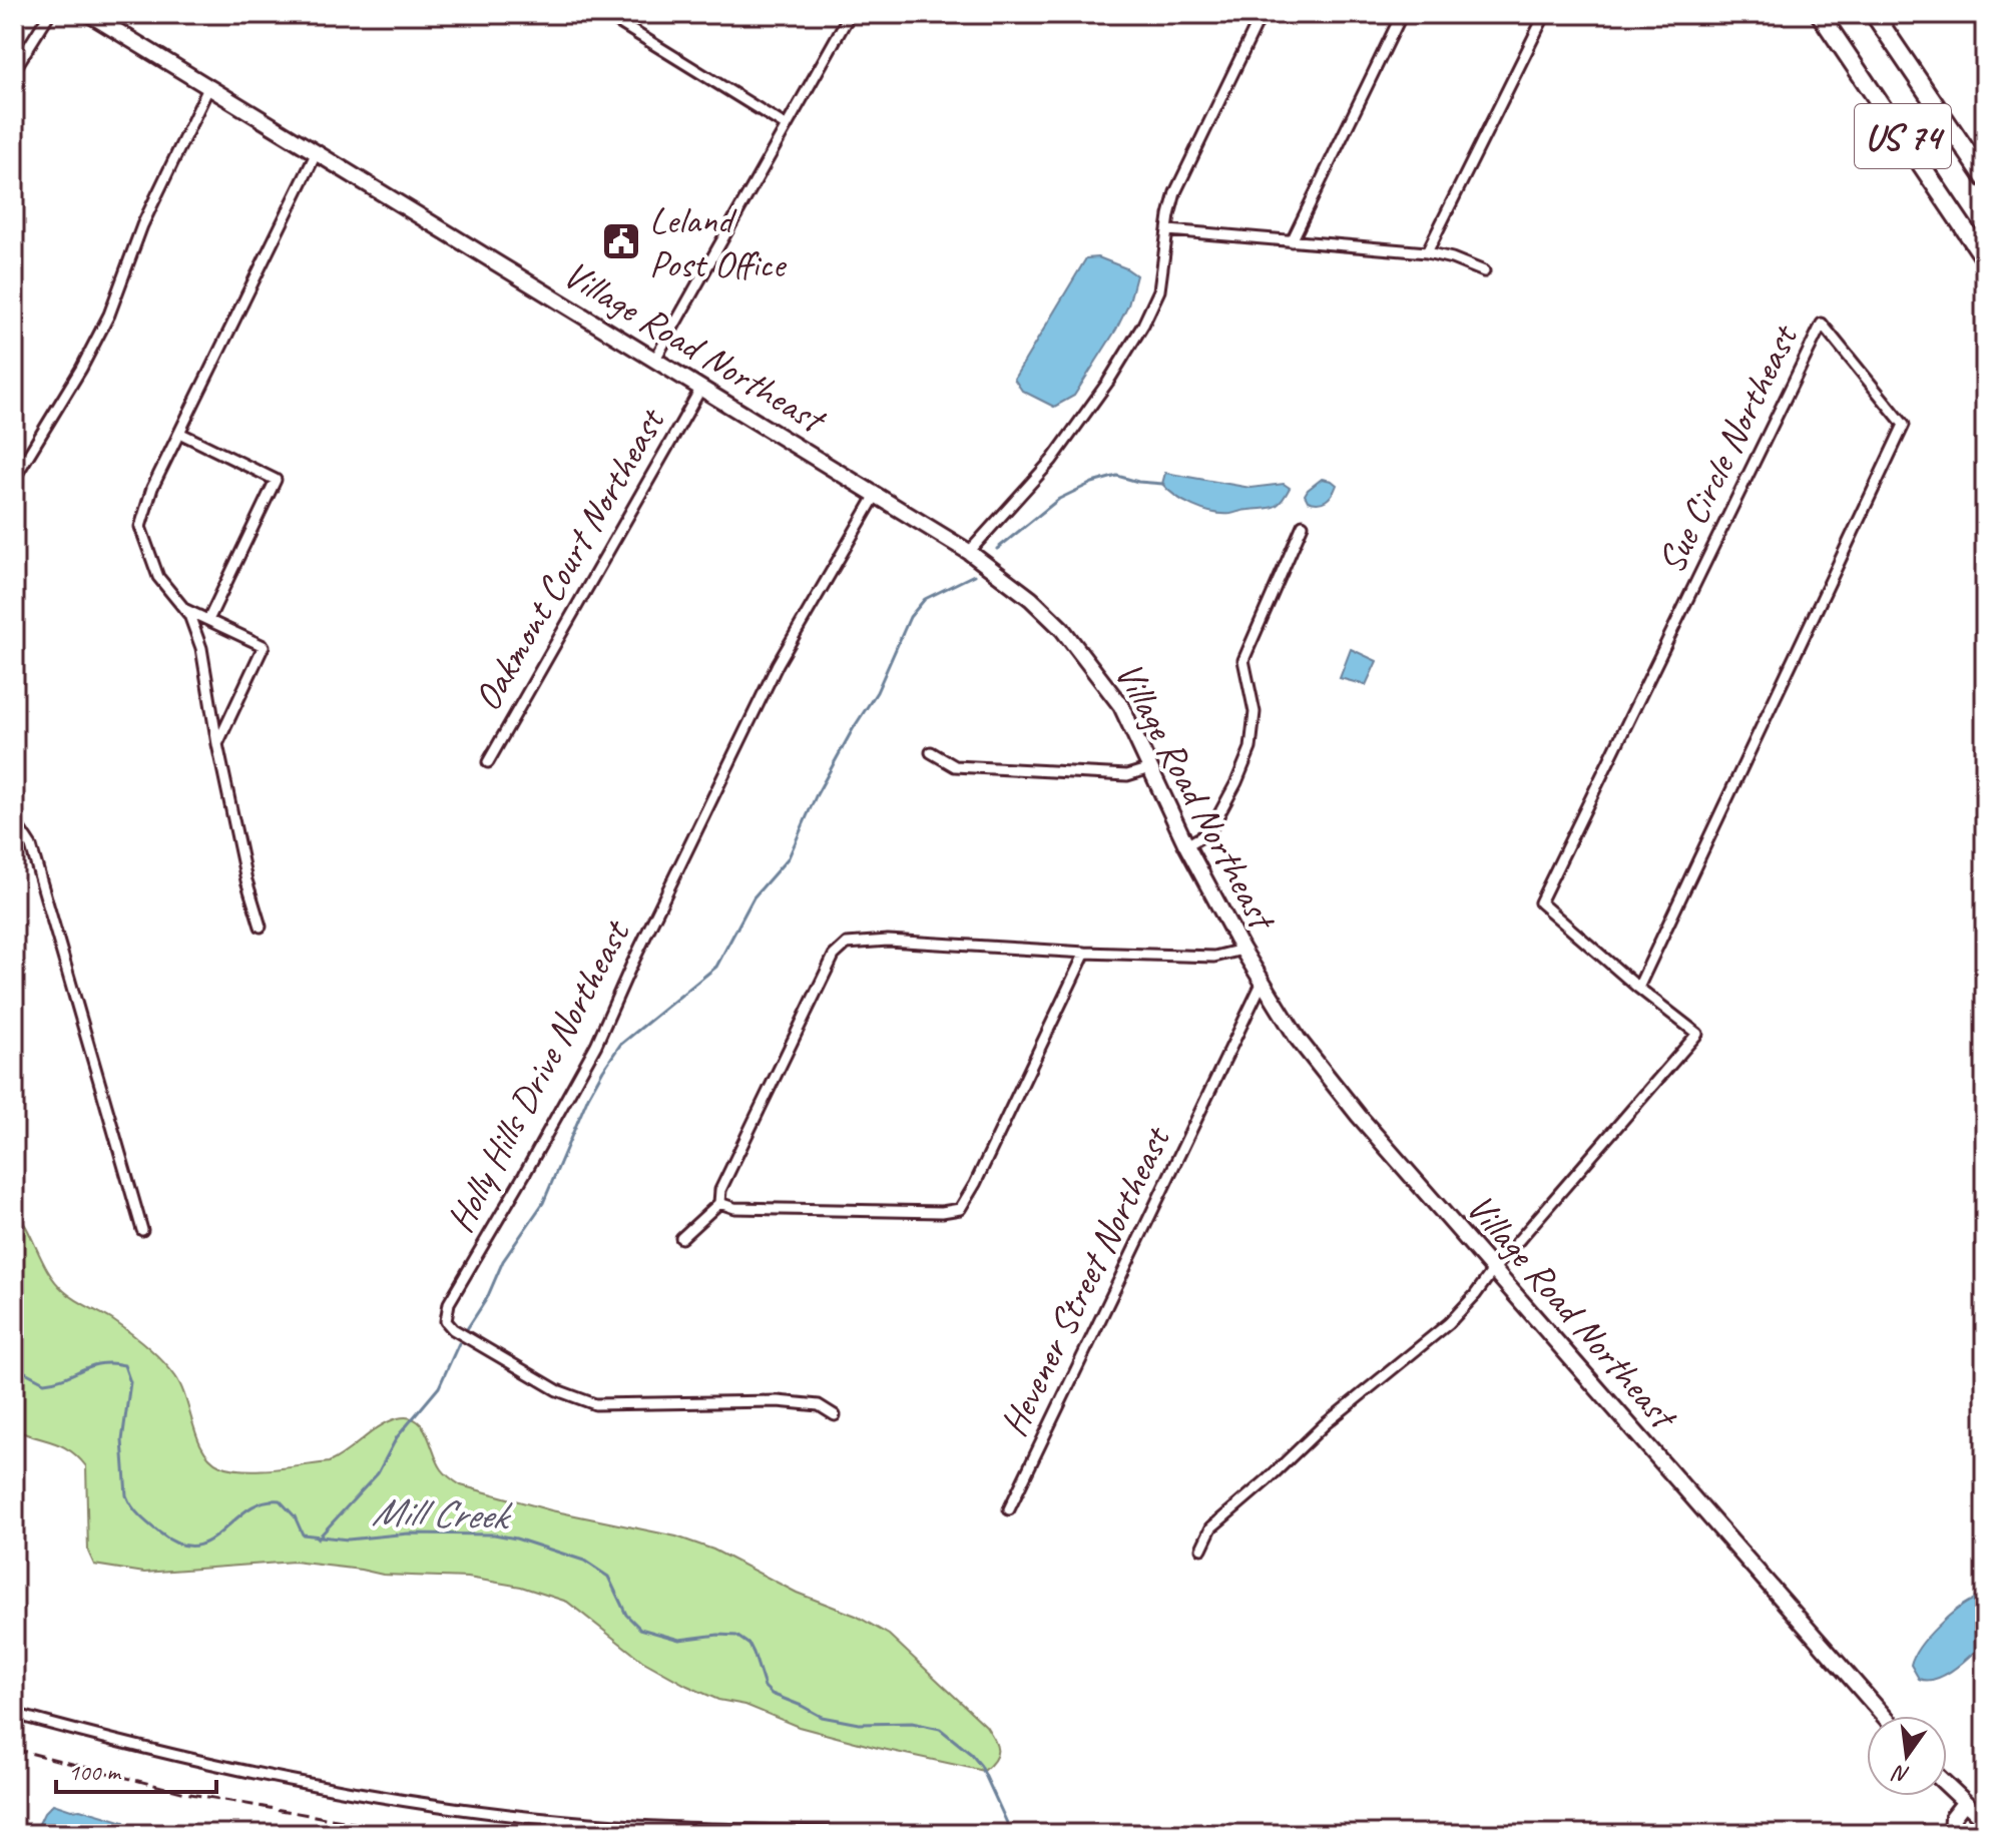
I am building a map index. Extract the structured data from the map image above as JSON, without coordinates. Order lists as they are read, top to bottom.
{
  "streets": {
    "highway": ["US 74"],
    "main road": ["Village Road Northeast"],
    "street": [
      "Sue Circle Northeast",
      "Oakmont Court Northeast",
      "Holly Hills Drive Northeast",
      "Hevener Street Northeast"
    ]
  },
  "crossings": [
    ["Village Road Northeast", "Sue Circle Northeast"],
    ["Village Road Northeast", "Oakmont Court Northeast"],
    ["Village Road Northeast", "Holly Hills Drive Northeast"],
    ["Village Road Northeast", "Hevener Street Northeast"]
  ],
  "water": ["Mill Creek"],
  "places": {
    "public building": ["Leland Post Office"]
  },
  "scale_bar": "100 m",
  "north": "bottom"
}
